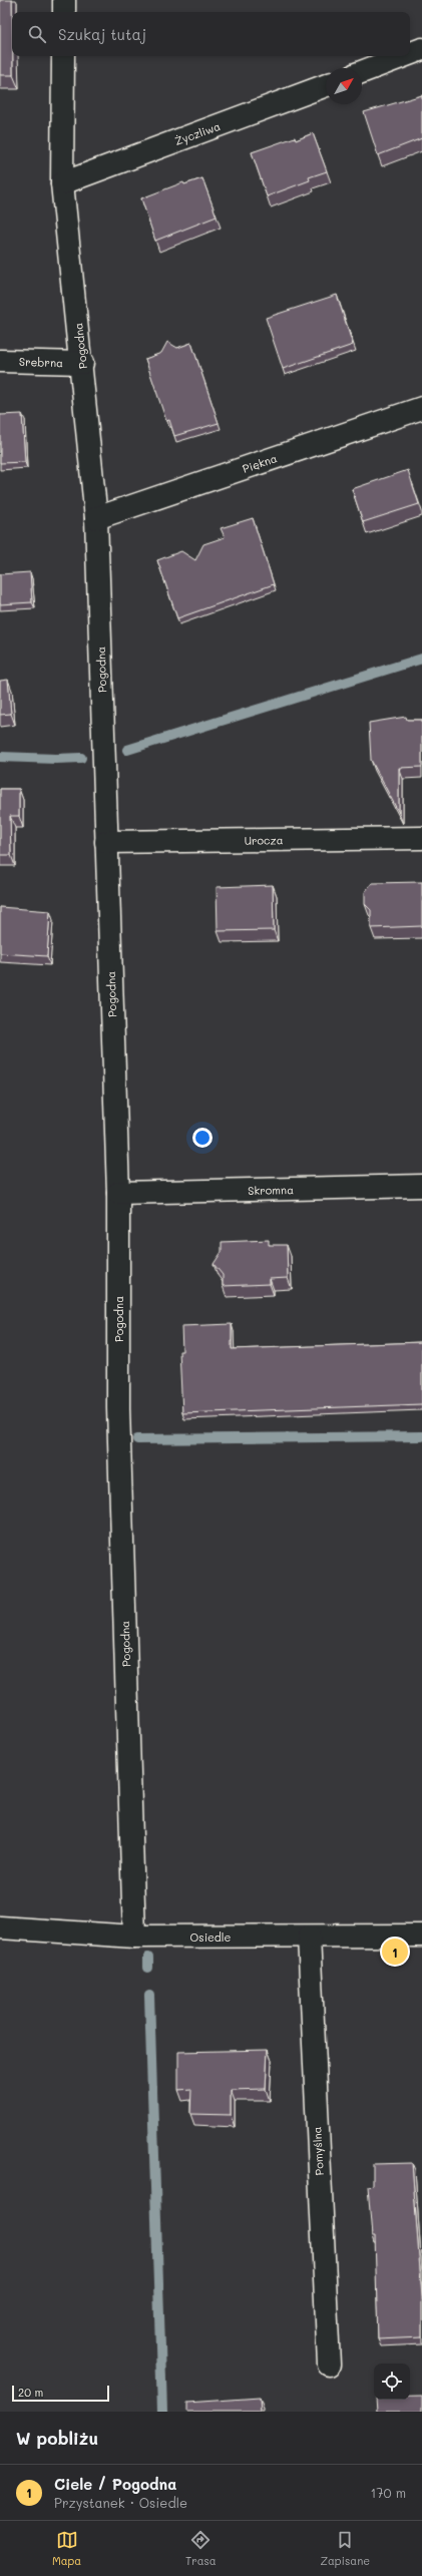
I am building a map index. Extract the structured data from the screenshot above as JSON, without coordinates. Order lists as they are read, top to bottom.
{
  "streets": {
    "street": [
      "Życzliwa",
      "Pogodna",
      "Srebrna",
      "Piękna",
      "Urocza",
      "Skromna",
      "Osiedle",
      "Pomyślna"
    ]
  },
  "crossings": [
    ["Życzliwa", "Pogodna"],
    ["Pogodna", "Srebrna"],
    ["Pogodna", "Piękna"],
    ["Pogodna", "Urocza"],
    ["Pogodna", "Skromna"],
    ["Pogodna", "Osiedle"],
    ["Osiedle", "Pomyślna"]
  ],
  "scale_bar": "20 m",
  "north": "top right",
  "page": {
    "search": "Szukaj tutaj",
    "pins": "1",
    "scale": "20 m",
    "heading": "W pobliżu",
    "list": [
      {
        "mark": "1",
        "name": "Ciele / Pogodna",
        "note": "Przystanek · Osiedle",
        "value": "170 m"
      }
    ],
    "nav": ["Mapa", "Trasa", "Zapisane"]
  }
}
